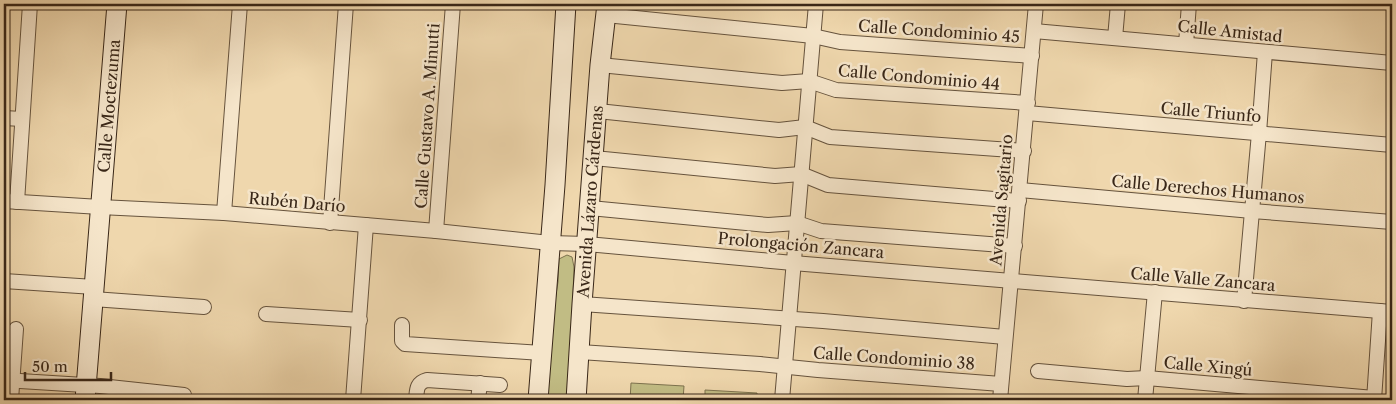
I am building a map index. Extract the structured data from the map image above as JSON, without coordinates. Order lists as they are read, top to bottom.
{
  "streets": {
    "street": [
      "Calle Condominio 45",
      "Calle Amistad",
      "Calle Condominio 44",
      "Calle Moctezuma",
      "Calle Triunfo",
      "Calle Gustavo A. Minutti",
      "Calle Derechos Humanos",
      "Avenida Sagitario",
      "Rubén Darío",
      "Avenida Lázaro Cárdenas",
      "Prolongación Zancara",
      "Calle Valle Zancara",
      "Calle Condominio 38",
      "Calle Xingú"
    ]
  },
  "crossings": [
    ["Calle Condominio 45", "Avenida Sagitario"],
    ["Calle Condominio 45", "Avenida Lázaro Cárdenas"],
    ["Calle Amistad", "Avenida Sagitario"],
    ["Calle Condominio 44", "Calle Triunfo"],
    ["Calle Condominio 44", "Avenida Sagitario"],
    ["Calle Moctezuma", "Rubén Darío"],
    ["Calle Triunfo", "Avenida Sagitario"],
    ["Calle Gustavo A. Minutti", "Rubén Darío"],
    ["Calle Derechos Humanos", "Avenida Sagitario"],
    ["Avenida Sagitario", "Prolongación Zancara"],
    ["Avenida Sagitario", "Calle Valle Zancara"],
    ["Avenida Sagitario", "Calle Condominio 38"],
    ["Rubén Darío", "Avenida Lázaro Cárdenas"],
    ["Rubén Darío", "Prolongación Zancara"],
    ["Avenida Lázaro Cárdenas", "Prolongación Zancara"],
    ["Avenida Lázaro Cárdenas", "Calle Condominio 38"],
    ["Prolongación Zancara", "Calle Valle Zancara"]
  ],
  "scale_bar": "50 m"
}
